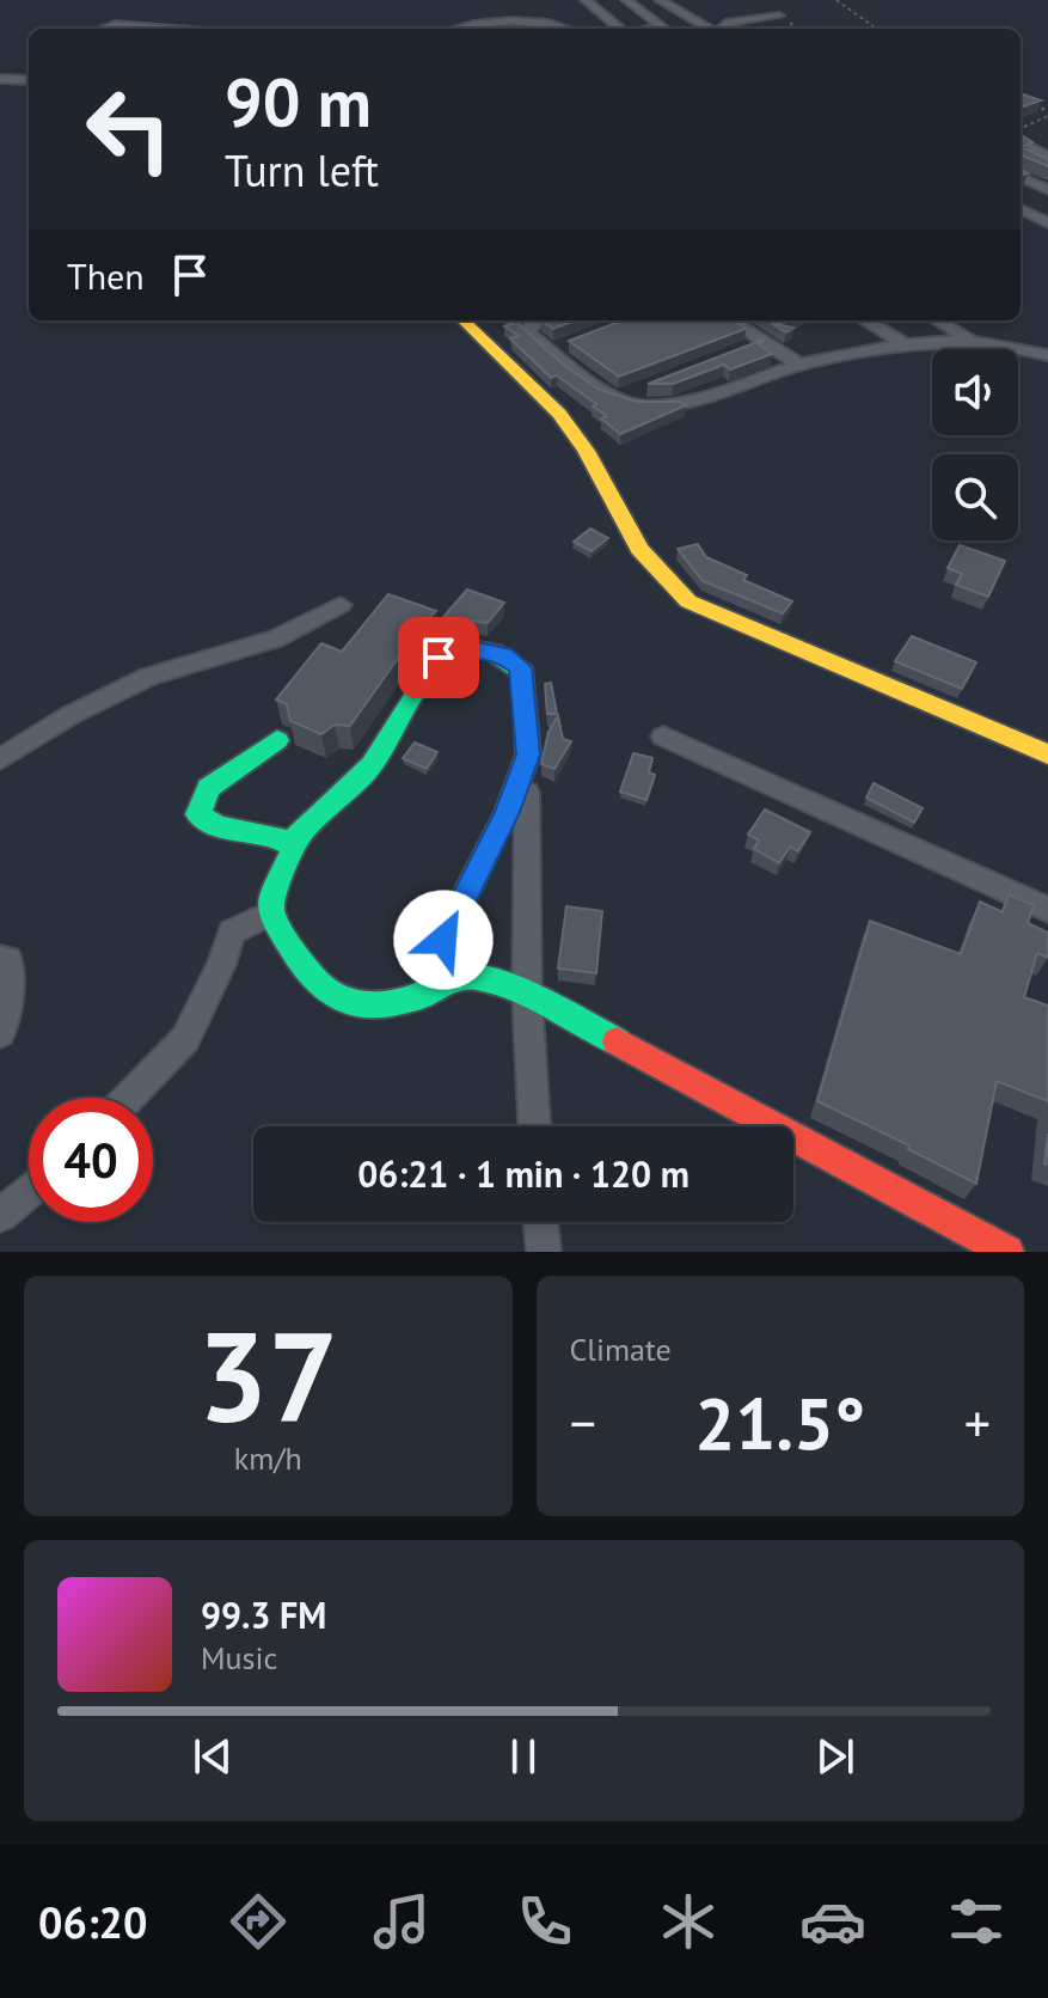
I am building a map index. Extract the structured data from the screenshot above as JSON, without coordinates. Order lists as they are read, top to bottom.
{
  "page": {
    "turn": ["90 m", "Turn left"],
    "then": "Then",
    "limit": "40",
    "trip": "06:21 · 1 min · 120 m",
    "tile": [
      ["37", "km/h"],
      "Climate"
    ],
    "heat": ["−", "21.5°", "+"],
    "song": ["99.3 FM", "Music"],
    "tabs": "06:20"
  }
}
